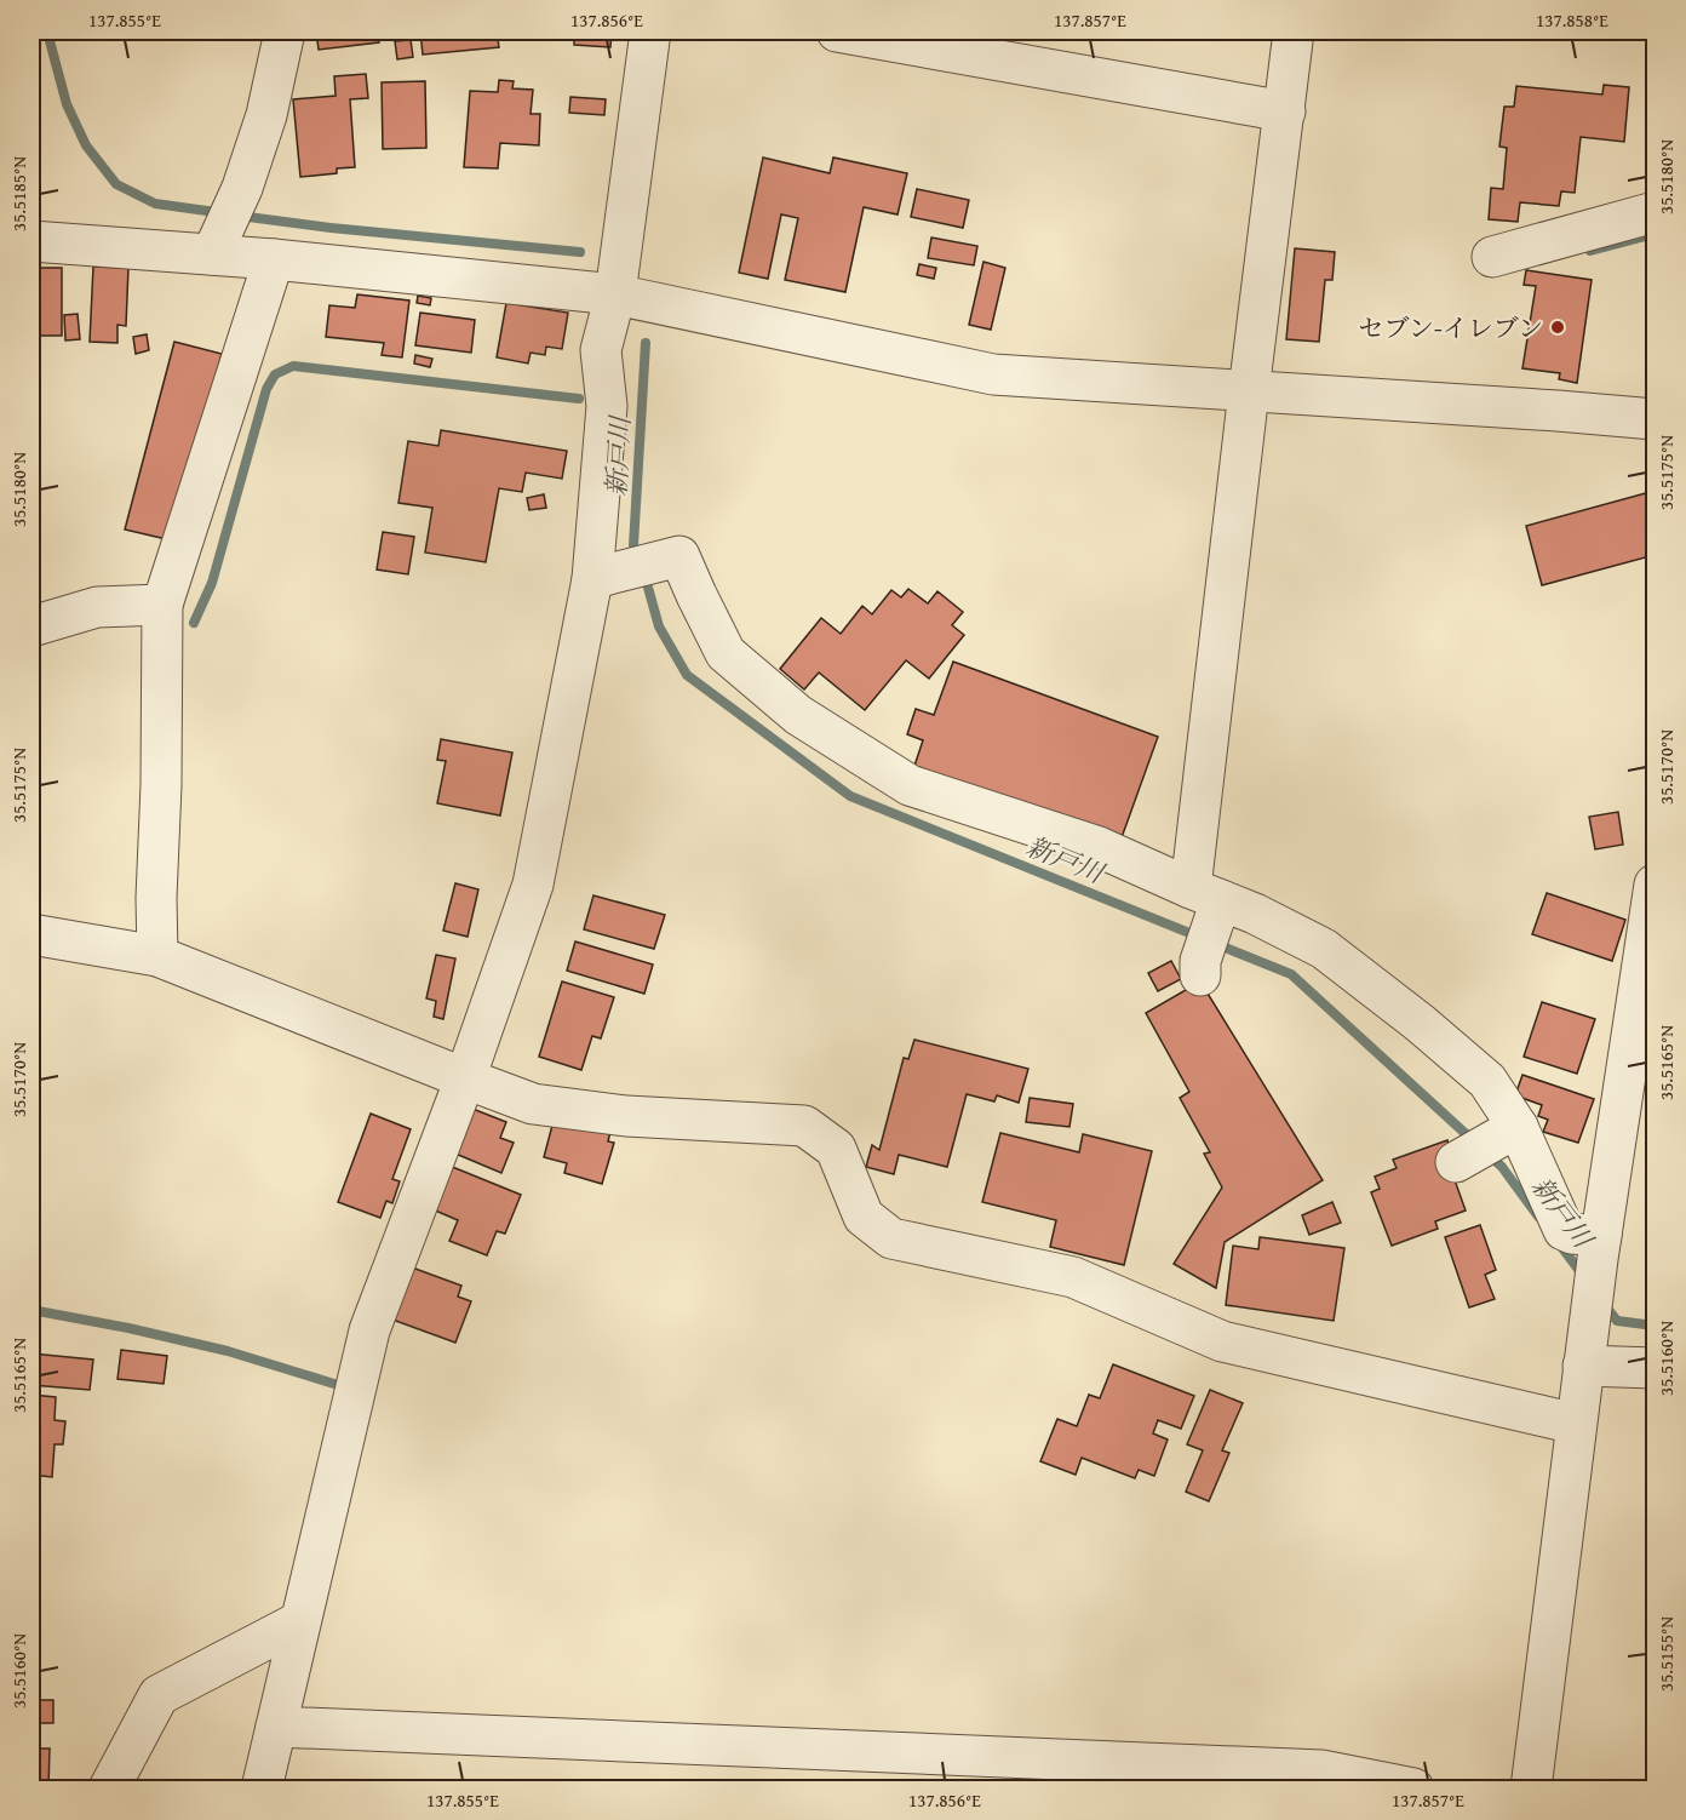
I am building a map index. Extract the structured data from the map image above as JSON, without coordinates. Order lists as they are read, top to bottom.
{
  "water": ["新戸川"],
  "places": ["セブン-イレブン"],
  "coordinates": [
    "137.855°E",
    "137.856°E",
    "137.857°E",
    "137.858°E",
    "35.5180°N",
    "35.5185°N",
    "35.5175°N",
    "35.5170°N",
    "35.5165°N",
    "35.5160°N",
    "35.5155°N"
  ]
}
